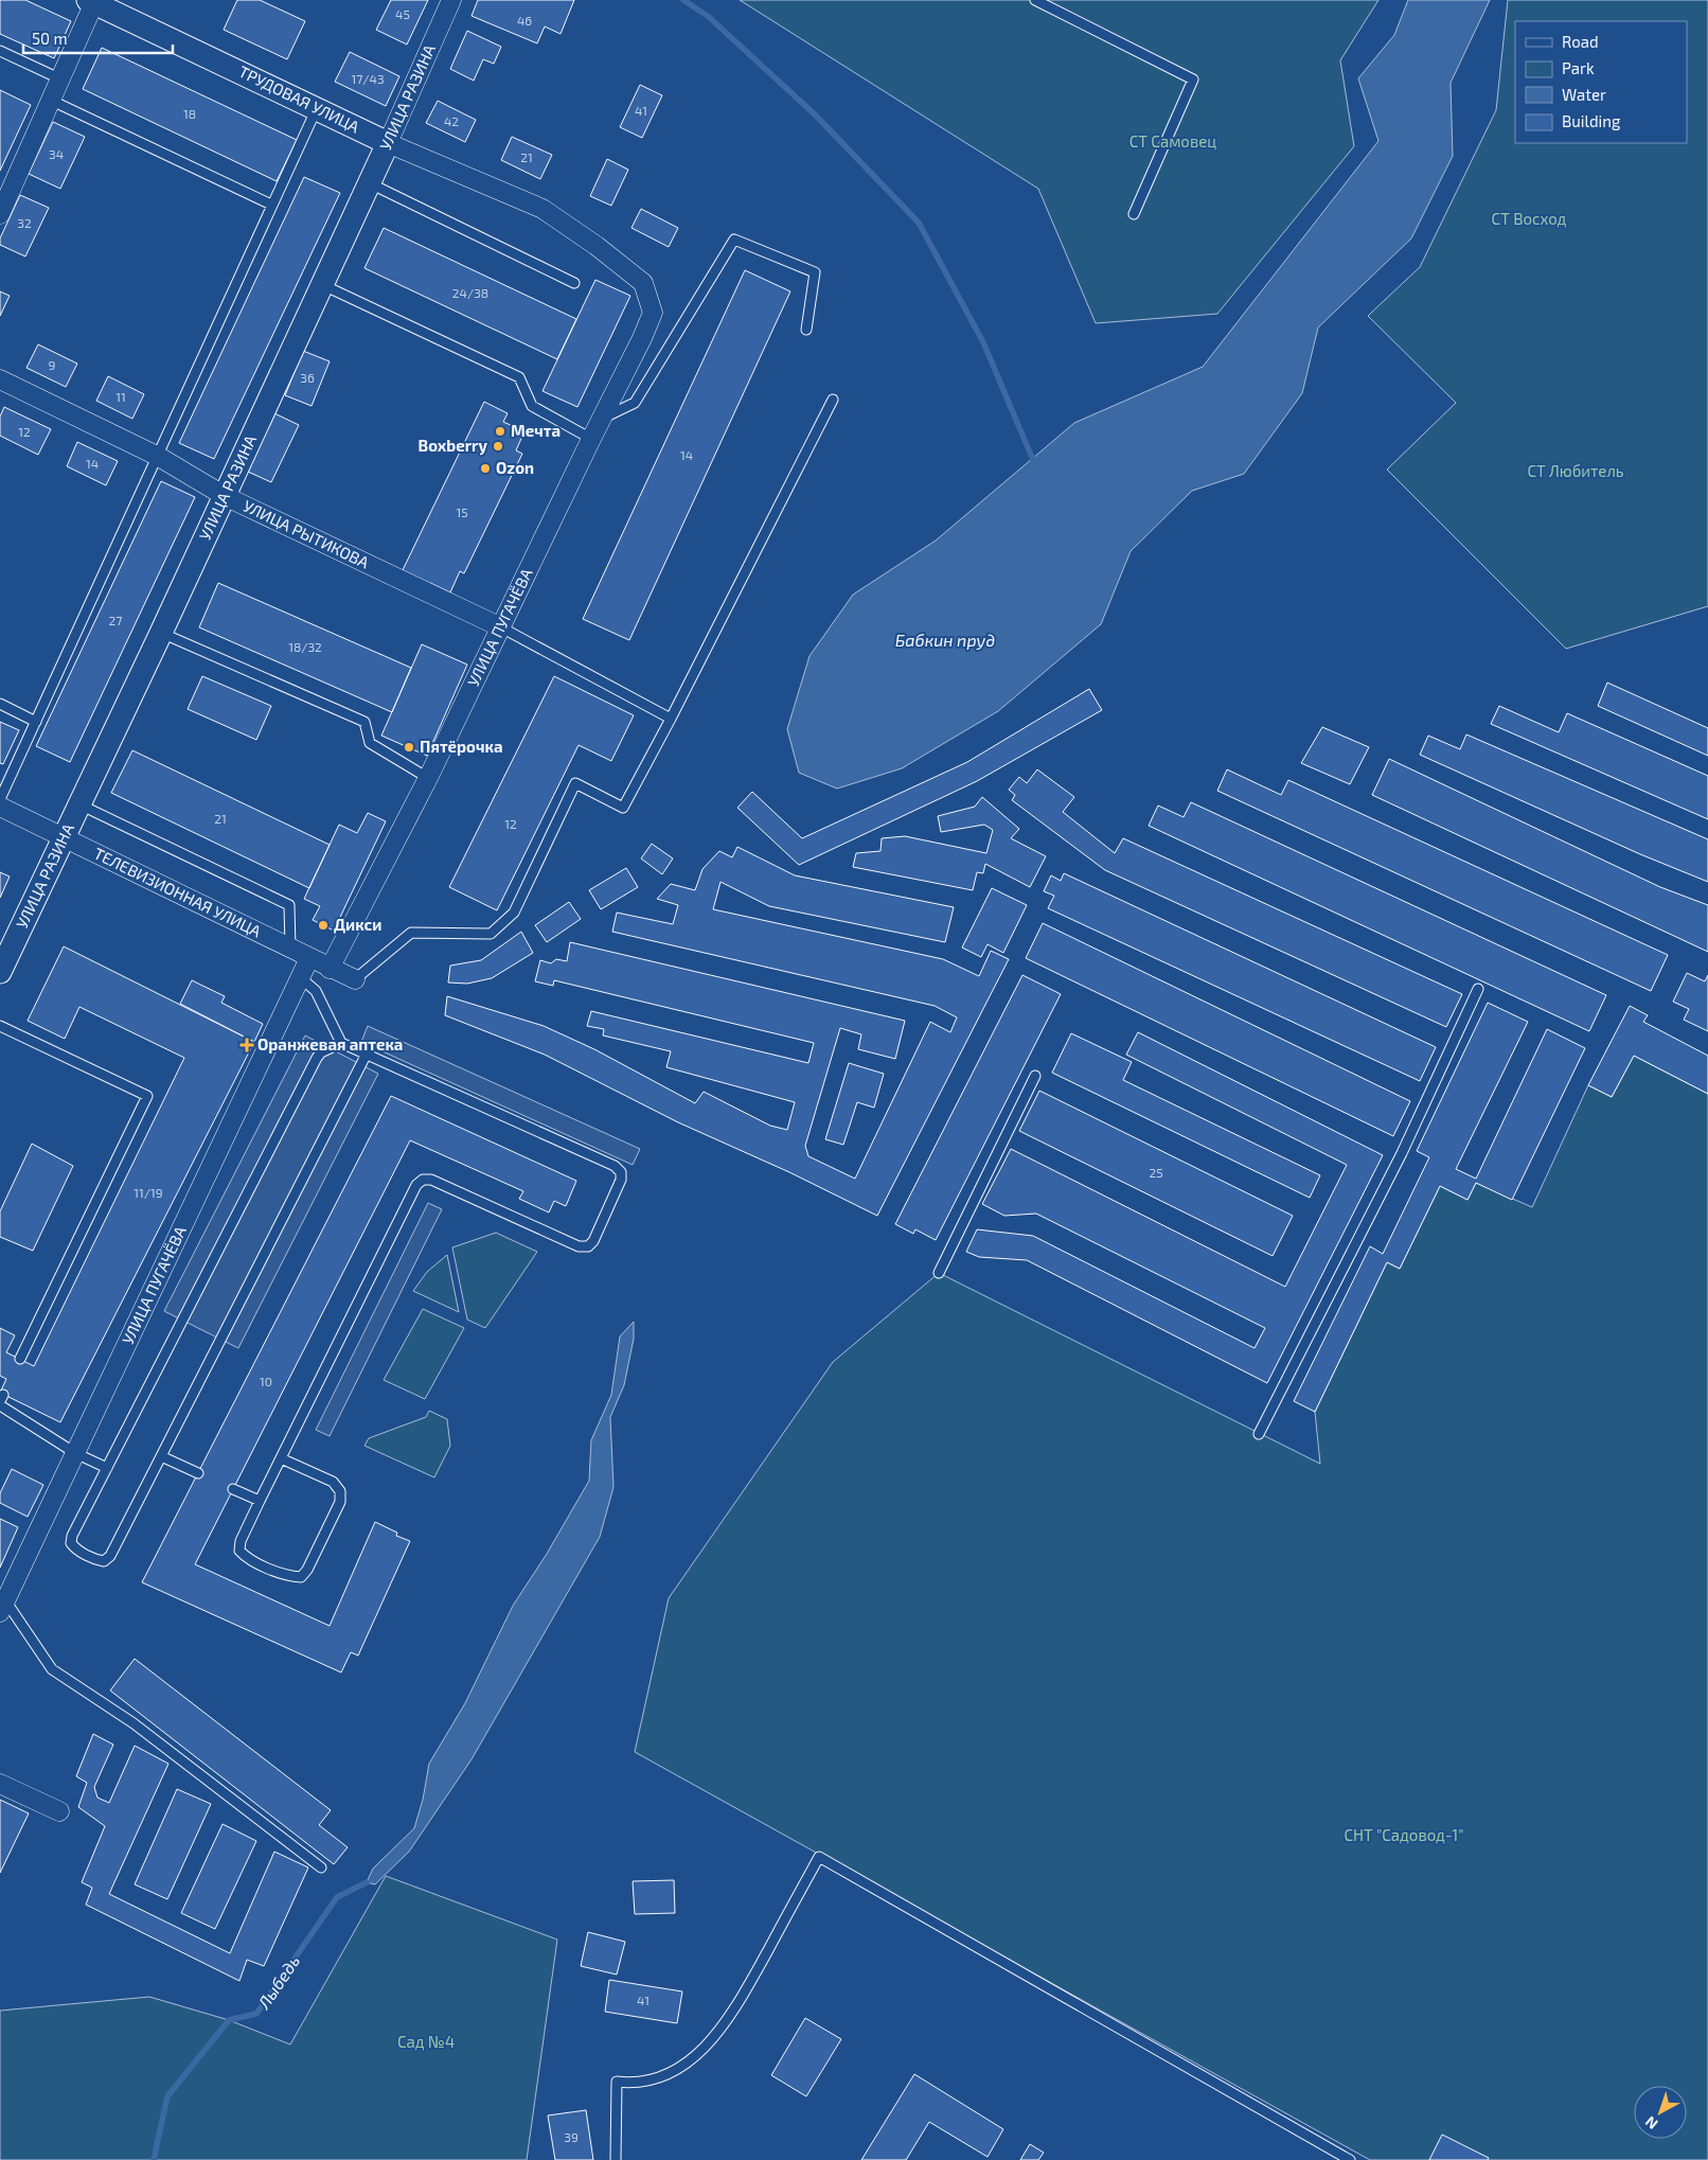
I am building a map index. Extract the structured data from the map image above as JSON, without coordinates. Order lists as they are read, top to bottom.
{
  "streets": {
    "street": [
      "УЛИЦА РАЗИНА",
      "ТРУДОВАЯ УЛИЦА",
      "УЛИЦА РЫТИКОВА",
      "УЛИЦА ПУГАЧЁВА",
      "ТЕЛЕВИЗИОННАЯ УЛИЦА"
    ]
  },
  "crossings": [
    ["УЛИЦА РАЗИНА", "ТРУДОВАЯ УЛИЦА"],
    ["УЛИЦА РАЗИНА", "УЛИЦА РЫТИКОВА"],
    ["УЛИЦА РАЗИНА", "ТЕЛЕВИЗИОННАЯ УЛИЦА"],
    ["ТРУДОВАЯ УЛИЦА", "УЛИЦА ПУГАЧЁВА"],
    ["УЛИЦА РЫТИКОВА", "УЛИЦА ПУГАЧЁВА"],
    ["УЛИЦА ПУГАЧЁВА", "ТЕЛЕВИЗИОННАЯ УЛИЦА"]
  ],
  "water": ["Бабкин пруд", "Лыбедь"],
  "parks": [
    "СТ Самовец",
    "СТ Восход",
    "СТ Любитель",
    "СНТ \"Садовод-1\"",
    "Сад №4"
  ],
  "places": {
    "other": [
      "Мечта",
      "Boxberry",
      "Ozon",
      "Пятёрочка",
      "Дикси"
    ],
    "health": ["Оранжевая аптека"]
  },
  "house_numbers": [
    "45",
    "46",
    "17/43",
    "41",
    "18",
    "42",
    "34",
    "21",
    "32",
    "24/38",
    "9",
    "36",
    "11",
    "12",
    "14",
    "14",
    "15",
    "27",
    "18/32",
    "21",
    "12",
    "25",
    "11/19",
    "10",
    "41",
    "39"
  ],
  "legend": [
    "Road",
    "Park",
    "Water",
    "Building"
  ],
  "scale_bar": "50 m",
  "north": "bottom left"
}
